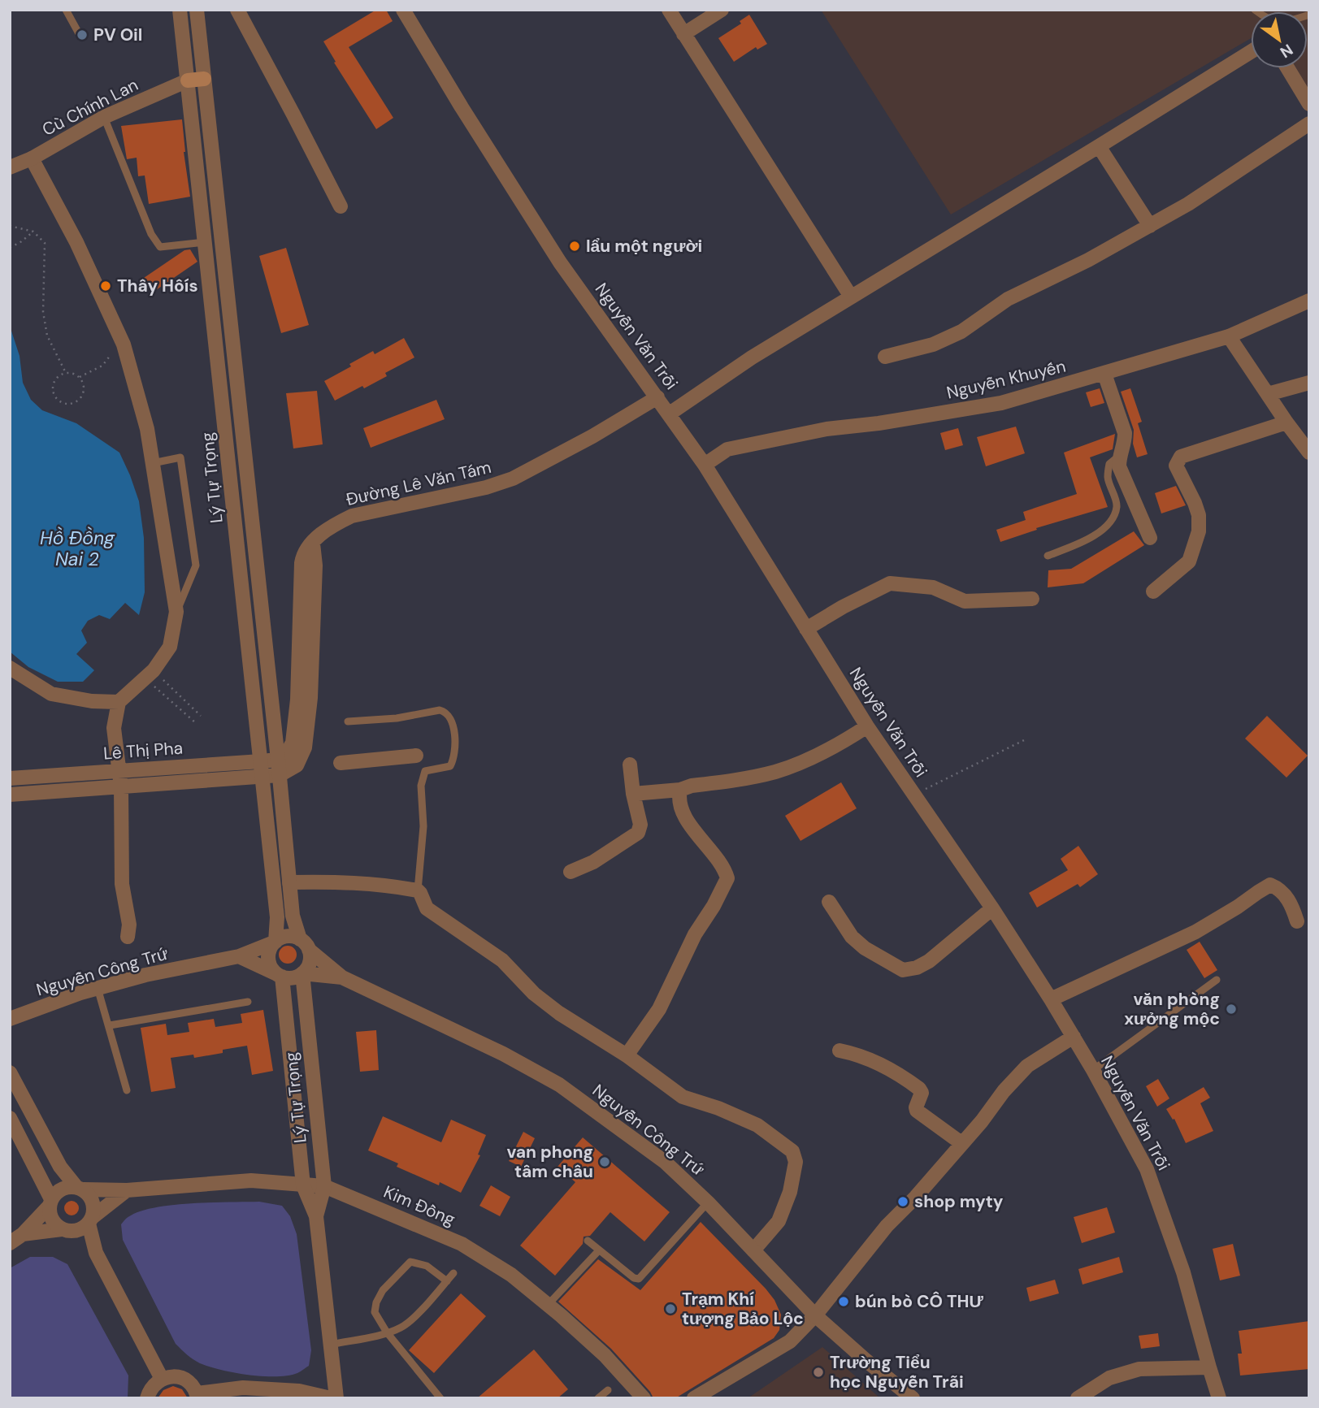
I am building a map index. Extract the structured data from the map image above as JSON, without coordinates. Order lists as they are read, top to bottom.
{
  "streets": {
    "street": [
      "Cù Chính Lan",
      "Nguyễn Văn Trỗi",
      "Nguyễn Khuyến",
      "Lý Tự Trọng",
      "Đường Lê Văn Tám",
      "Lê Thị Pha",
      "Nguyễn Công Trứ",
      "Kim Đồng"
    ]
  },
  "crossings": [
    ["Cù Chính Lan", "Lý Tự Trọng"],
    ["Nguyễn Văn Trỗi", "Nguyễn Khuyến"],
    ["Nguyễn Văn Trỗi", "Đường Lê Văn Tám"],
    ["Lý Tự Trọng", "Đường Lê Văn Tám"],
    ["Lý Tự Trọng", "Lê Thị Pha"],
    ["Lý Tự Trọng", "Nguyễn Công Trứ"],
    ["Lý Tự Trọng", "Kim Đồng"],
    ["Đường Lê Văn Tám", "Lê Thị Pha"]
  ],
  "water": ["Hồ Đồng Nai 2"],
  "places": [
    "PV Oil",
    "lẩu một người",
    "Thây Hôís",
    "văn phòng xưởng mộc",
    "van phong tâm châu",
    "shop myty",
    "bún bò CÔ THƯ",
    "Trạm Khí tượng Bảo Lộc",
    "Trường Tiểu học Nguyễn Trãi"
  ],
  "north": "bottom right"
}
